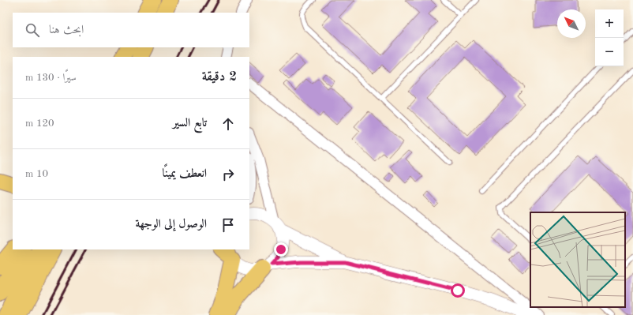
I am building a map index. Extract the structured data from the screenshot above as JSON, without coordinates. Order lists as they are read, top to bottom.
{
  "north": "top left",
  "page": {
    "map_buttons": ["+", "−"],
    "search": "ابحث هنا",
    "heading": ["2 دقيقة", "سيرًا · 130 m"],
    "list": [
      ["تابع السير", "120 m"],
      ["انعطف يمينًا", "10 m"],
      "الوصول إلى الوجهة"
    ]
  }
}
